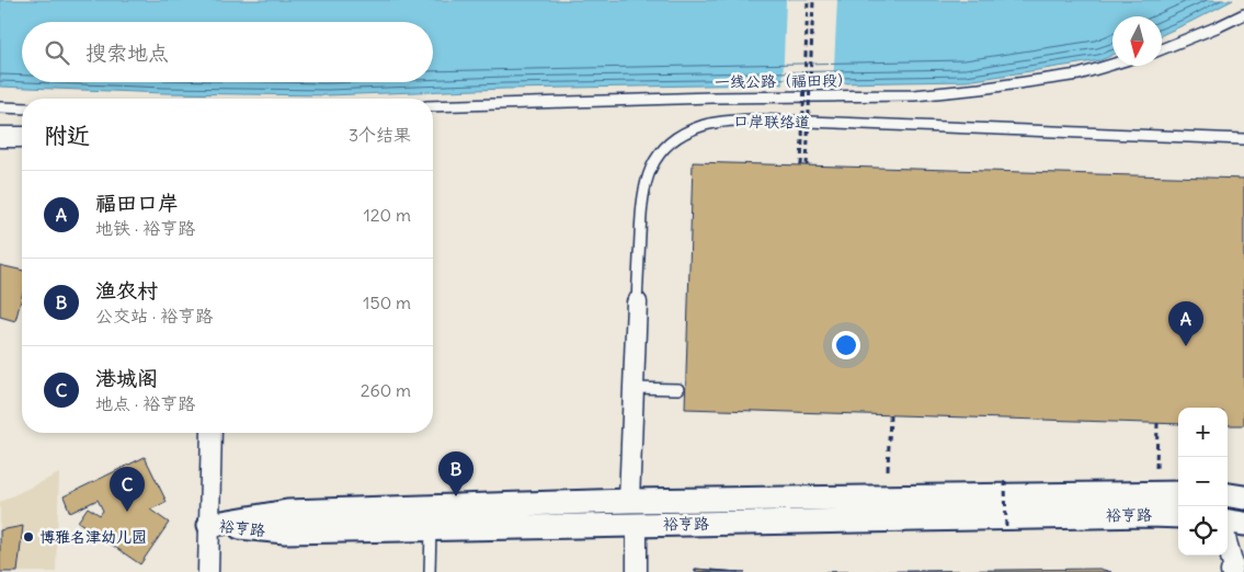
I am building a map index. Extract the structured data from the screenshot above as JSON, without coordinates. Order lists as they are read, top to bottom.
{
  "streets": {
    "street": ["口岸联络道", "裕亨路"],
    "lane": ["一线公路（福田段）"]
  },
  "crossings": [
    ["口岸联络道", "裕亨路"]
  ],
  "places": ["博雅名津幼儿园"],
  "north": "bottom",
  "page": {
    "search": "搜索地点",
    "heading": ["附近", "3个结果"],
    "list": [
      {
        "mark": "A",
        "name": "福田口岸",
        "note": "地铁 · 裕亨路",
        "value": "120 m"
      },
      {
        "mark": "B",
        "name": "渔农村",
        "note": "公交站 · 裕亨路",
        "value": "150 m"
      },
      {
        "mark": "C",
        "name": "港城阁",
        "note": "地点 · 裕亨路",
        "value": "260 m"
      }
    ],
    "pins": ["A", "B", "C"],
    "map_buttons": ["+", "−"]
  }
}
